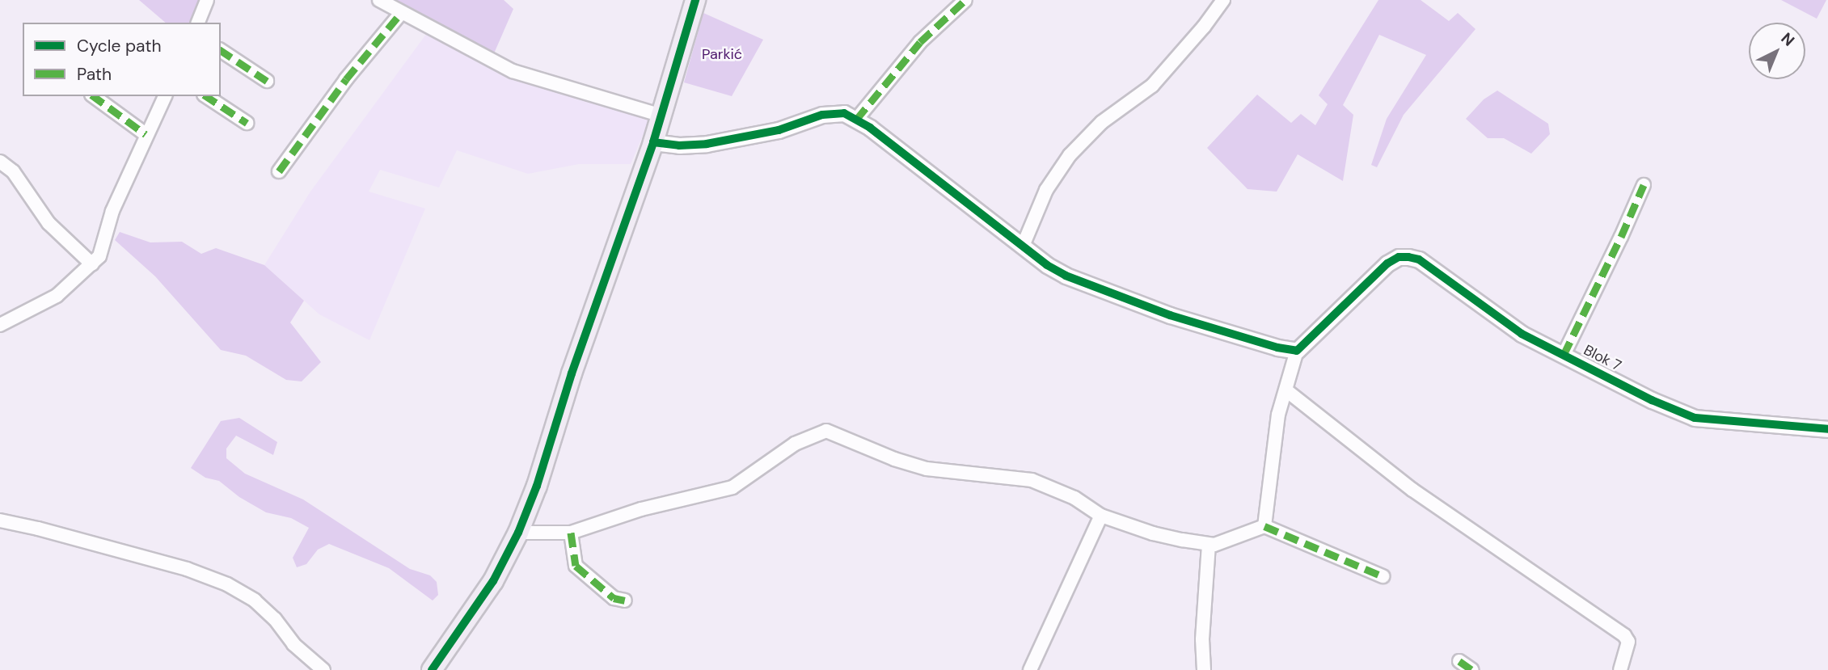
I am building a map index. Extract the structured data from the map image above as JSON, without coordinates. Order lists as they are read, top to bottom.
{
  "streets": {
    "street": ["Blok 7"]
  },
  "parks": ["Parkić"],
  "legend": ["Cycle path", "Path"],
  "north": "top right"
}
